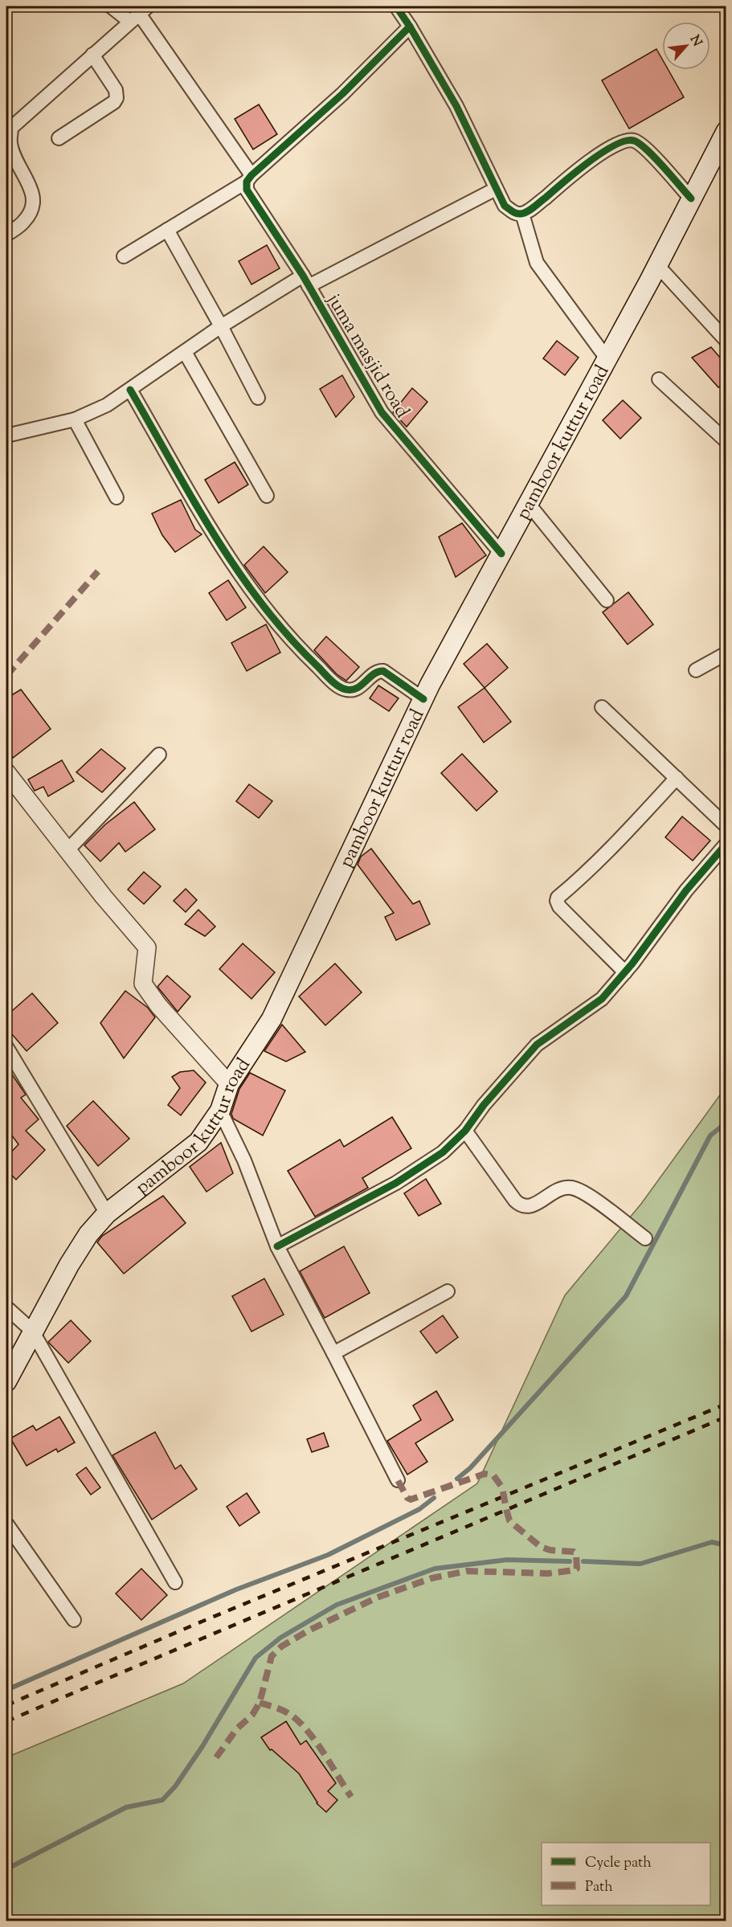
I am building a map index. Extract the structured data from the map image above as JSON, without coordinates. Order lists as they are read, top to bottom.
{
  "streets": {
    "main road": ["pamboor kuttur road"],
    "street": ["juma masjid road"]
  },
  "crossings": [
    ["juma masjid road", "pamboor kuttur road"]
  ],
  "legend": ["Cycle path", "Path"],
  "north": "top right"
}
